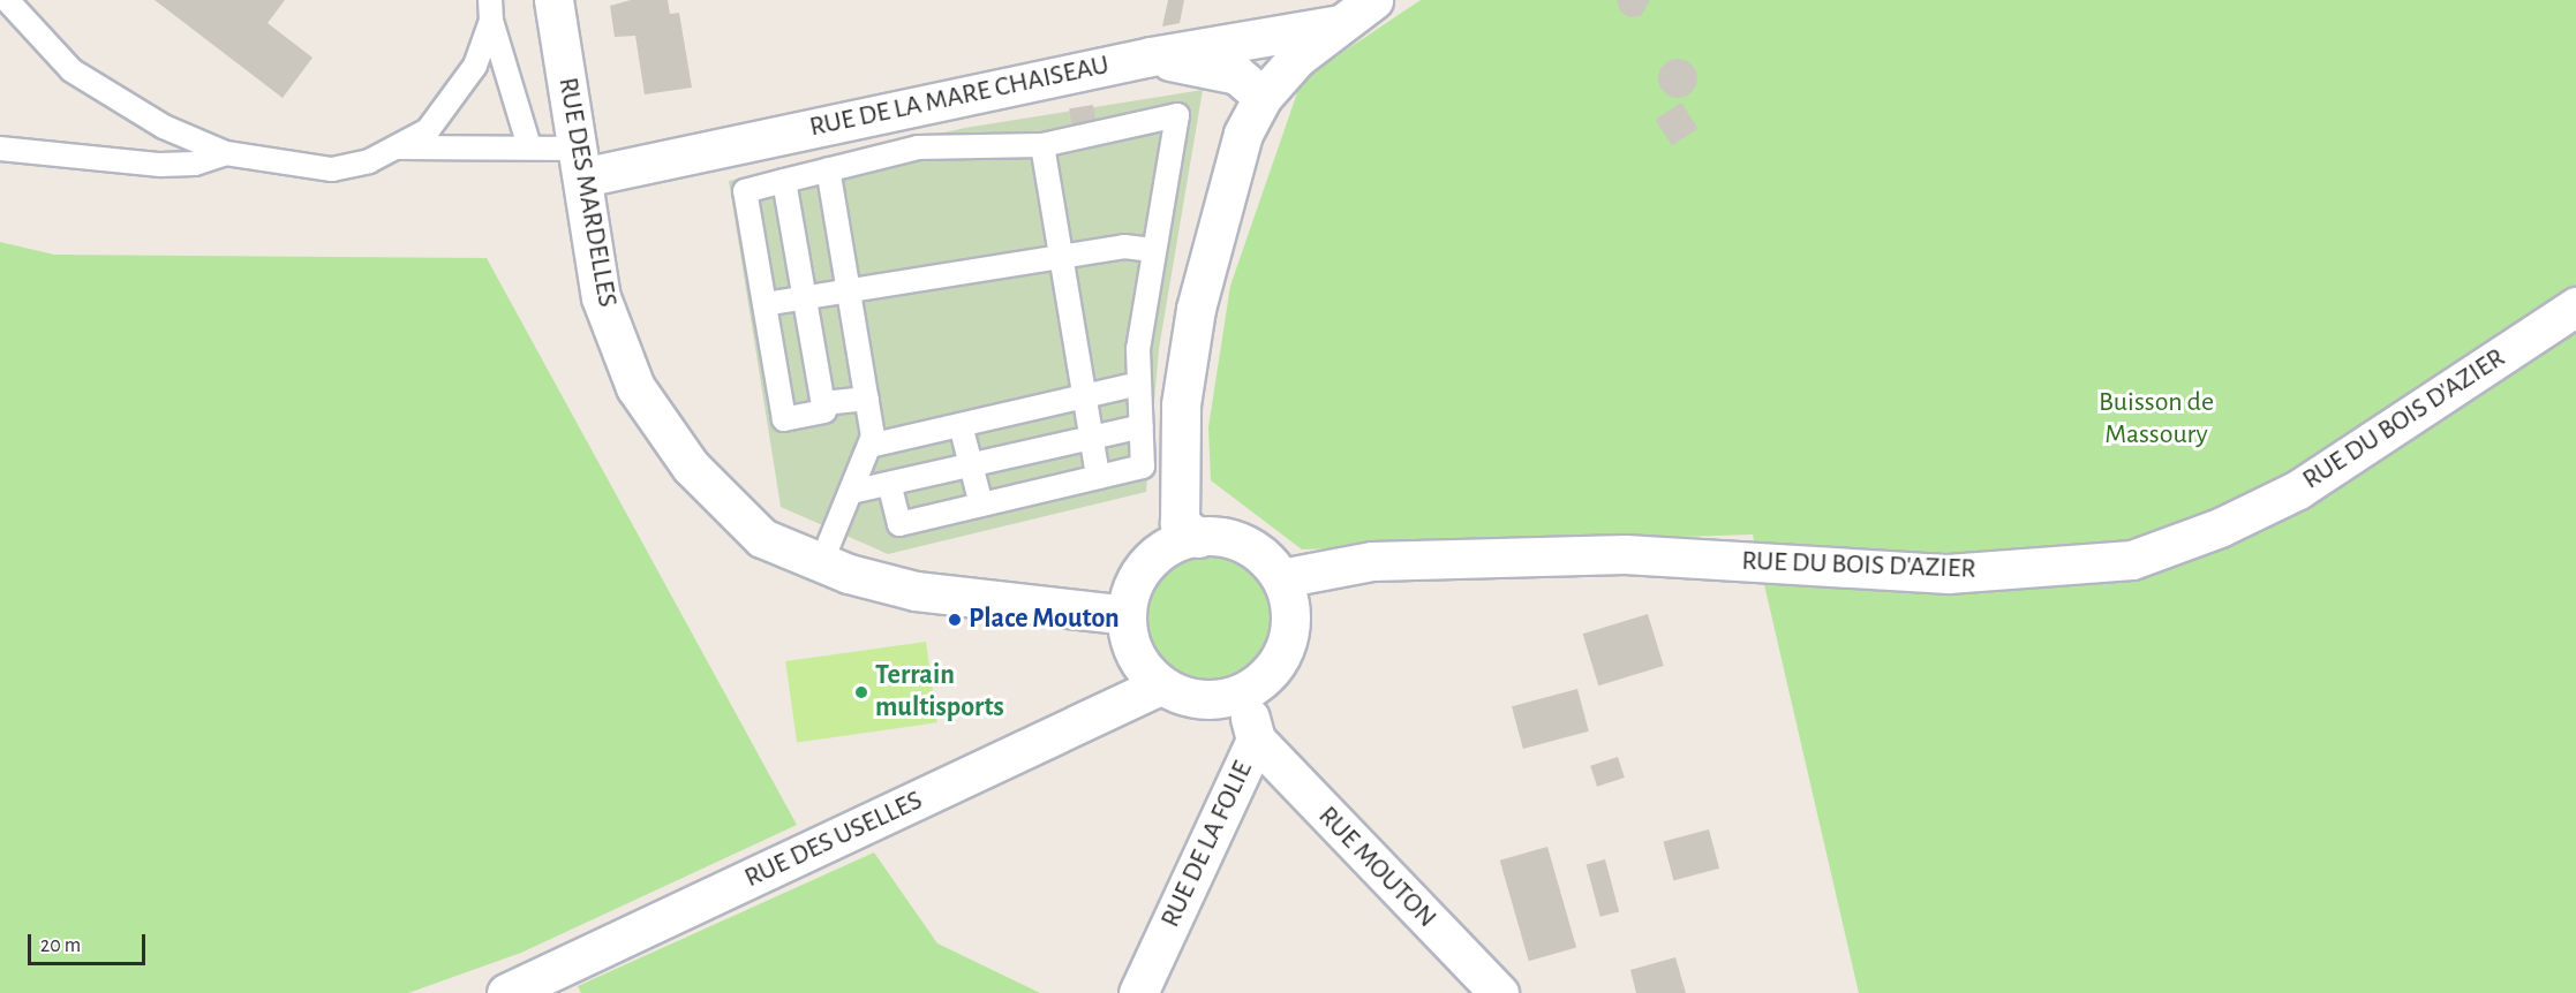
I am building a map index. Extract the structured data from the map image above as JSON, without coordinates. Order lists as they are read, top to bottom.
{
  "streets": {
    "street": [
      "RUE DE LA MARE CHAISEAU",
      "RUE DES MARDELLES",
      "RUE DU BOIS D'AZIER",
      "RUE DES USELLES",
      "RUE DE LA FOLIE",
      "RUE MOUTON"
    ]
  },
  "crossings": [
    ["RUE DE LA MARE CHAISEAU", "RUE DES MARDELLES"],
    ["RUE DES MARDELLES", "RUE DU BOIS D'AZIER"],
    ["RUE DES MARDELLES", "RUE DES USELLES"],
    ["RUE DES MARDELLES", "RUE DE LA FOLIE"],
    ["RUE DU BOIS D'AZIER", "RUE DES USELLES"],
    ["RUE DU BOIS D'AZIER", "RUE DE LA FOLIE"],
    ["RUE DES USELLES", "RUE DE LA FOLIE"],
    ["RUE DE LA FOLIE", "RUE MOUTON"]
  ],
  "parks": ["Buisson de Massoury"],
  "places": ["Place Mouton", "Terrain multisports"],
  "scale_bar": "20 m"
}
